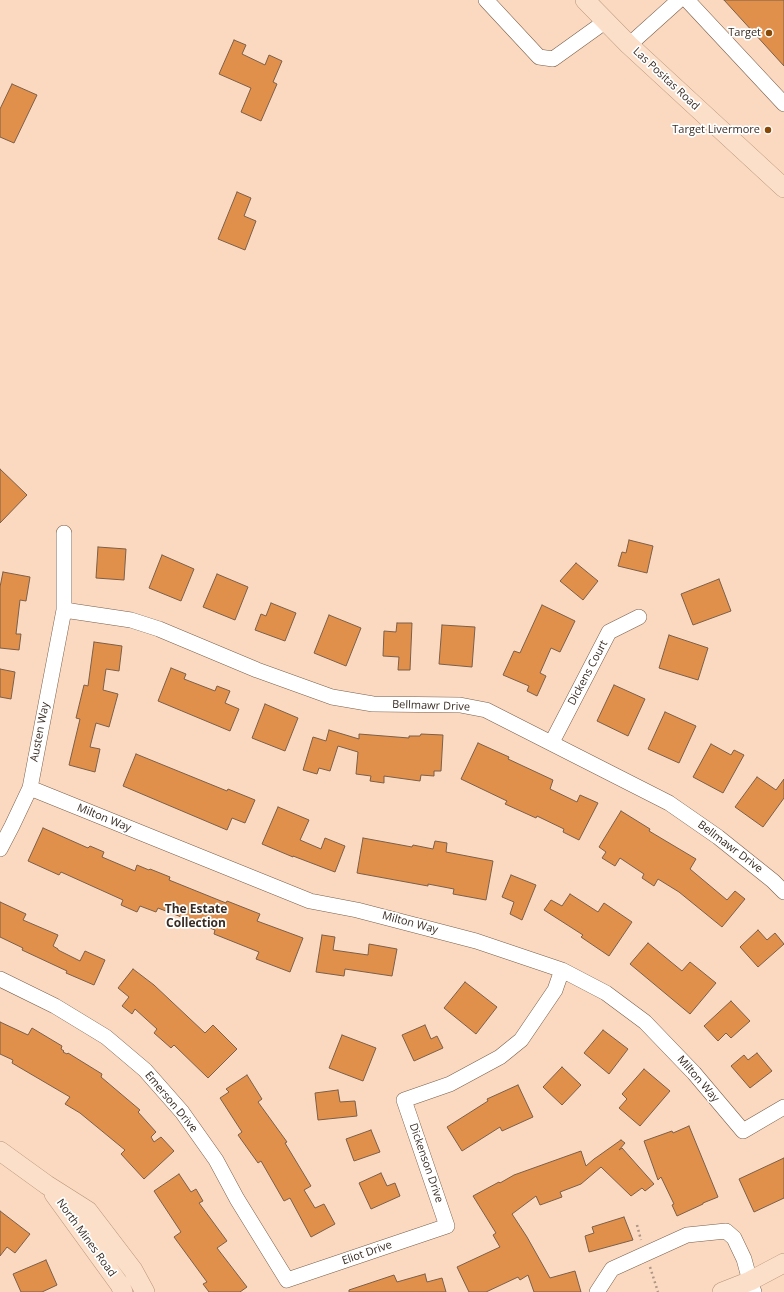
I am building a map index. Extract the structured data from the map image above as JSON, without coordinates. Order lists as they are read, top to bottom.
{
  "streets": {
    "main road": ["Las Positas Road", "North Mines Road"],
    "street": [
      "Dickens Court",
      "Bellmawr Drive",
      "Austen Way",
      "Milton Way",
      "Emerson Drive",
      "Dickenson Drive",
      "Eliot Drive"
    ]
  },
  "crossings": [
    ["Dickens Court", "Bellmawr Drive"],
    ["Bellmawr Drive", "Austen Way"],
    ["Austen Way", "Milton Way"],
    ["Milton Way", "Dickenson Drive"],
    ["Emerson Drive", "Eliot Drive"],
    ["Dickenson Drive", "Eliot Drive"]
  ],
  "districts": ["The Estate Collection"],
  "places": ["Target", "Target Livermore"]
}
